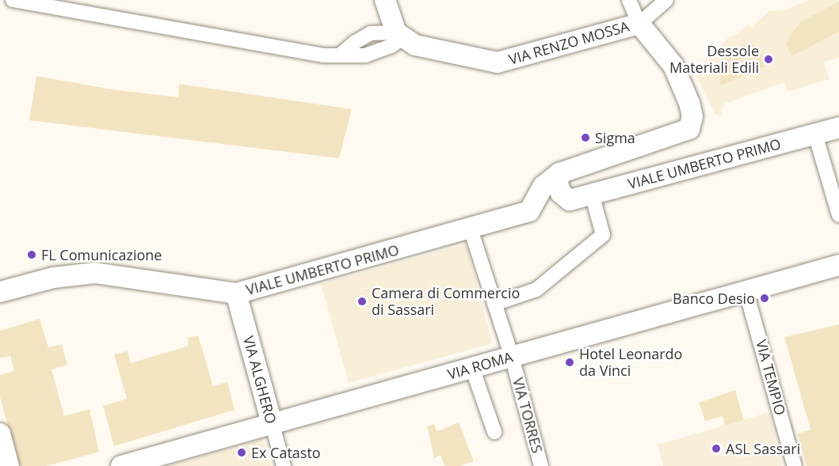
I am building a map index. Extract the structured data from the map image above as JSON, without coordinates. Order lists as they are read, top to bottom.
{
  "streets": {
    "main road": [
      "VIA RENZO MOSSA",
      "VIALE UMBERTO PRIMO",
      "VIA ROMA",
      "VIA ALGHERO"
    ],
    "street": ["VIA TEMPIO", "VIA TORRES"]
  },
  "crossings": [
    ["VIALE UMBERTO PRIMO", "VIA ALGHERO"],
    ["VIALE UMBERTO PRIMO", "VIA TORRES"],
    ["VIA ROMA", "VIA TEMPIO"],
    ["VIA ROMA", "VIA ALGHERO"],
    ["VIA ROMA", "VIA TORRES"]
  ],
  "places": [
    "Dessole Materiali Edili",
    "Sigma",
    "FL Comunicazione",
    "Banco Desio",
    "Camera di Commercio di Sassari",
    "Hotel Leonardo da Vinci",
    "ASL Sassari",
    "Ex Catasto"
  ]
}
